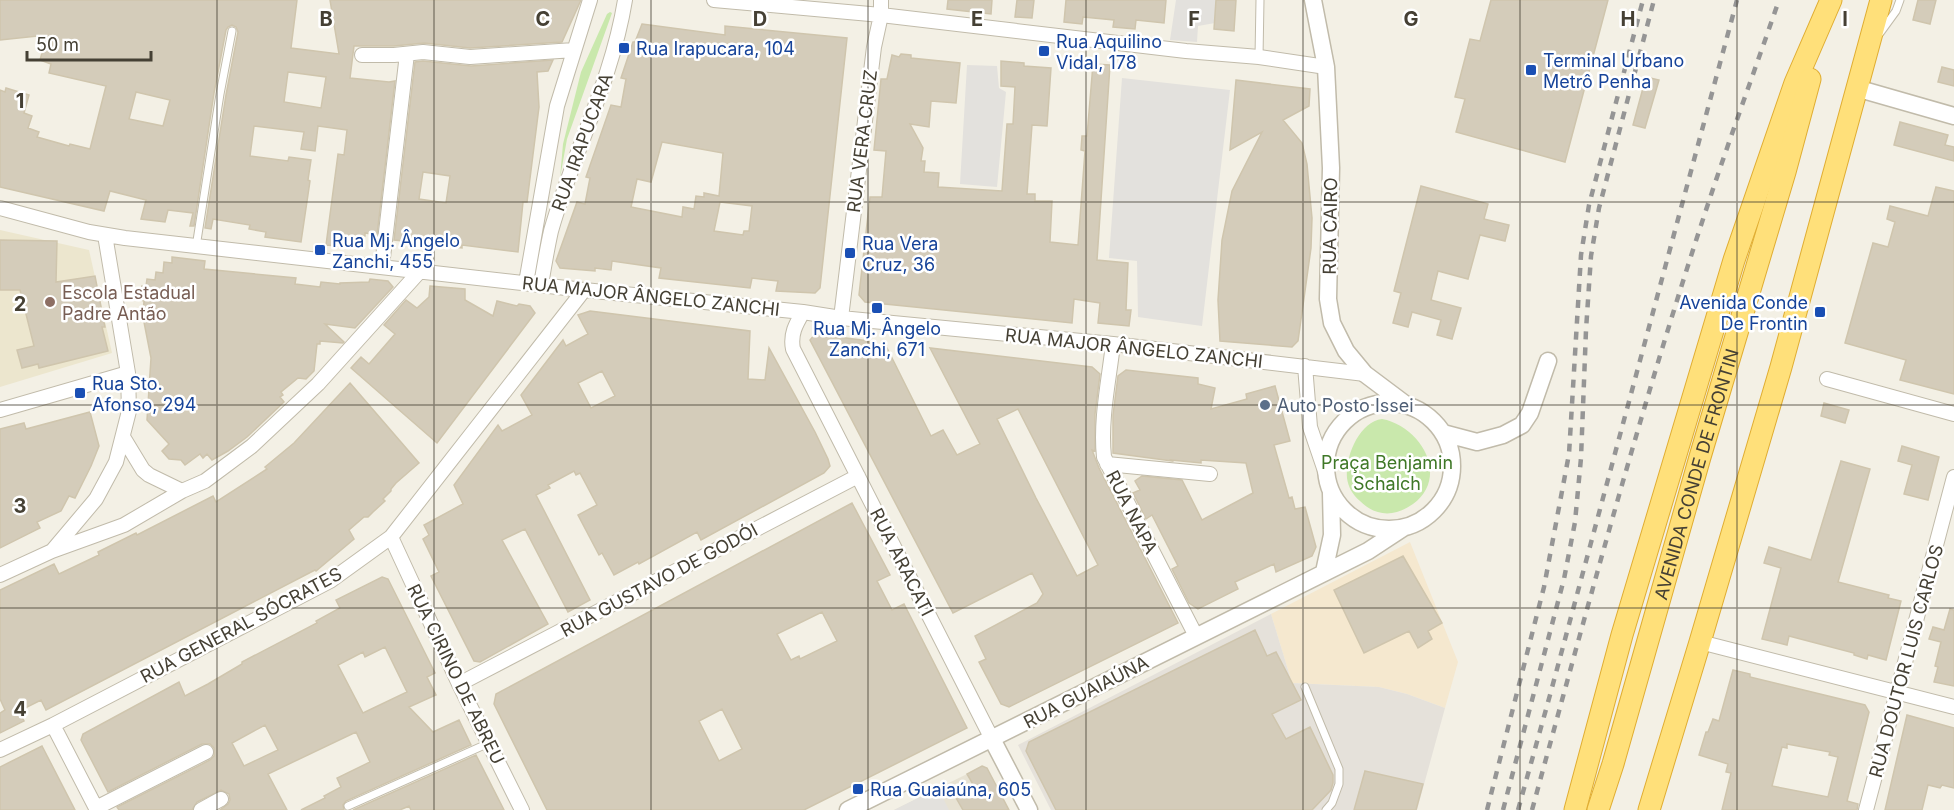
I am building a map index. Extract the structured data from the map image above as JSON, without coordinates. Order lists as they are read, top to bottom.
{
  "streets": {
    "highway": ["AVENIDA CONDE DE FRONTIN"],
    "street": [
      "RUA VERA CRUZ",
      "RUA IRAPUCARA",
      "RUA CAIRO",
      "RUA MAJOR ÂNGELO ZANCHI",
      "RUA NAPA",
      "RUA ARACATI",
      "RUA GUSTAVO DE GODÓI",
      "RUA GENERAL SÓCRATES",
      "RUA DOUTOR LUIS CARLOS",
      "RUA CIRINO DE ABREU",
      "RUA GUAIAÚNA"
    ]
  },
  "crossings": [
    ["RUA VERA CRUZ", "RUA MAJOR ÂNGELO ZANCHI"],
    ["RUA IRAPUCARA", "RUA MAJOR ÂNGELO ZANCHI"],
    ["RUA CAIRO", "RUA MAJOR ÂNGELO ZANCHI"],
    ["RUA MAJOR ÂNGELO ZANCHI", "RUA NAPA"],
    ["RUA MAJOR ÂNGELO ZANCHI", "RUA ARACATI"],
    ["RUA MAJOR ÂNGELO ZANCHI", "RUA GENERAL SÓCRATES"],
    ["RUA MAJOR ÂNGELO ZANCHI", "RUA GUAIAÚNA"],
    ["RUA NAPA", "RUA GUAIAÚNA"],
    ["RUA ARACATI", "RUA GUSTAVO DE GODÓI"],
    ["RUA ARACATI", "RUA GUAIAÚNA"],
    ["RUA GUSTAVO DE GODÓI", "RUA CIRINO DE ABREU"],
    ["RUA GENERAL SÓCRATES", "RUA CIRINO DE ABREU"]
  ],
  "parks": ["Praça Benjamin Schalch"],
  "places": {
    "transit": [
      "Rua Irapucara, 104",
      "Rua Aquilino Vidal, 178",
      "Terminal Urbano Metrô Penha",
      "Rua Mj. Ângelo Zanchi, 455",
      "Rua Vera Cruz, 36",
      "Rua Mj. Ângelo Zanchi, 671",
      "Avenida Conde De Frontin",
      "Rua Sto. Afonso, 294",
      "Rua Guaiaúna, 605"
    ],
    "other": ["Escola Estadual Padre Antão", "Auto Posto Issei"]
  },
  "scale_bar": "50 m",
  "grid": {
    "columns": [
      "B",
      "C",
      "D",
      "E",
      "F",
      "G",
      "H",
      "I"
    ],
    "rows": [
      "1",
      "2",
      "3",
      "4"
    ]
  }
}
